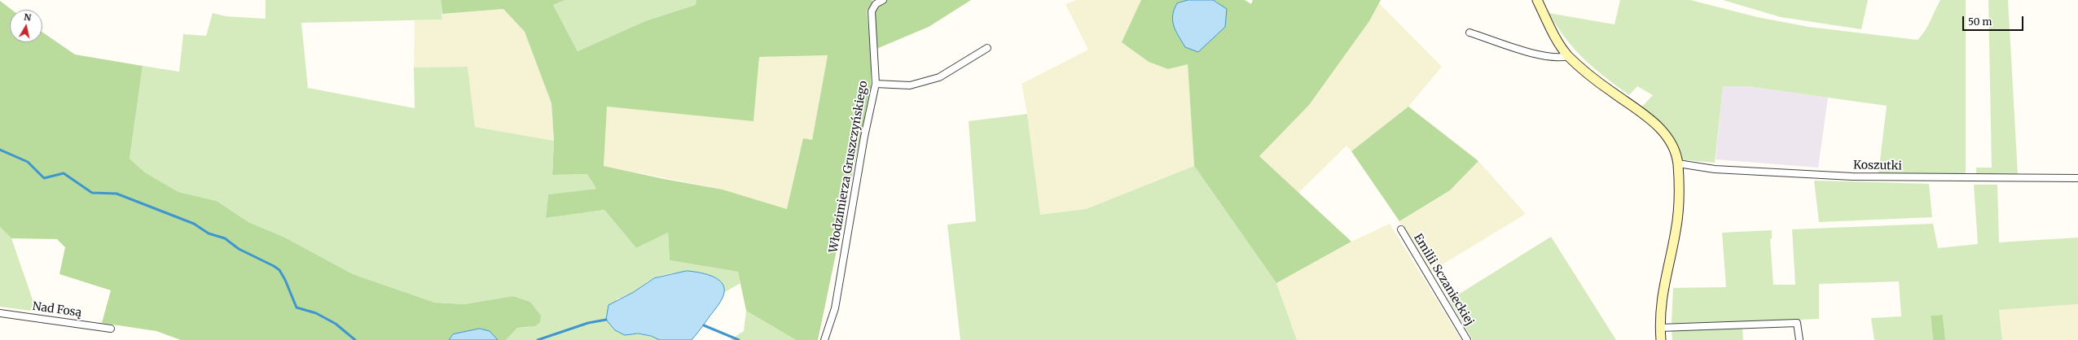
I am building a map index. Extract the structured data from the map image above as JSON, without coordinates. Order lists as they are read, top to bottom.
{
  "streets": {
    "street": [
      "Koszutki",
      "Włodzimierza Gruszczyńskiego",
      "Emilii Sczanieckiej",
      "Nad Fosą"
    ]
  },
  "scale_bar": "50 m",
  "north": "top"
}
